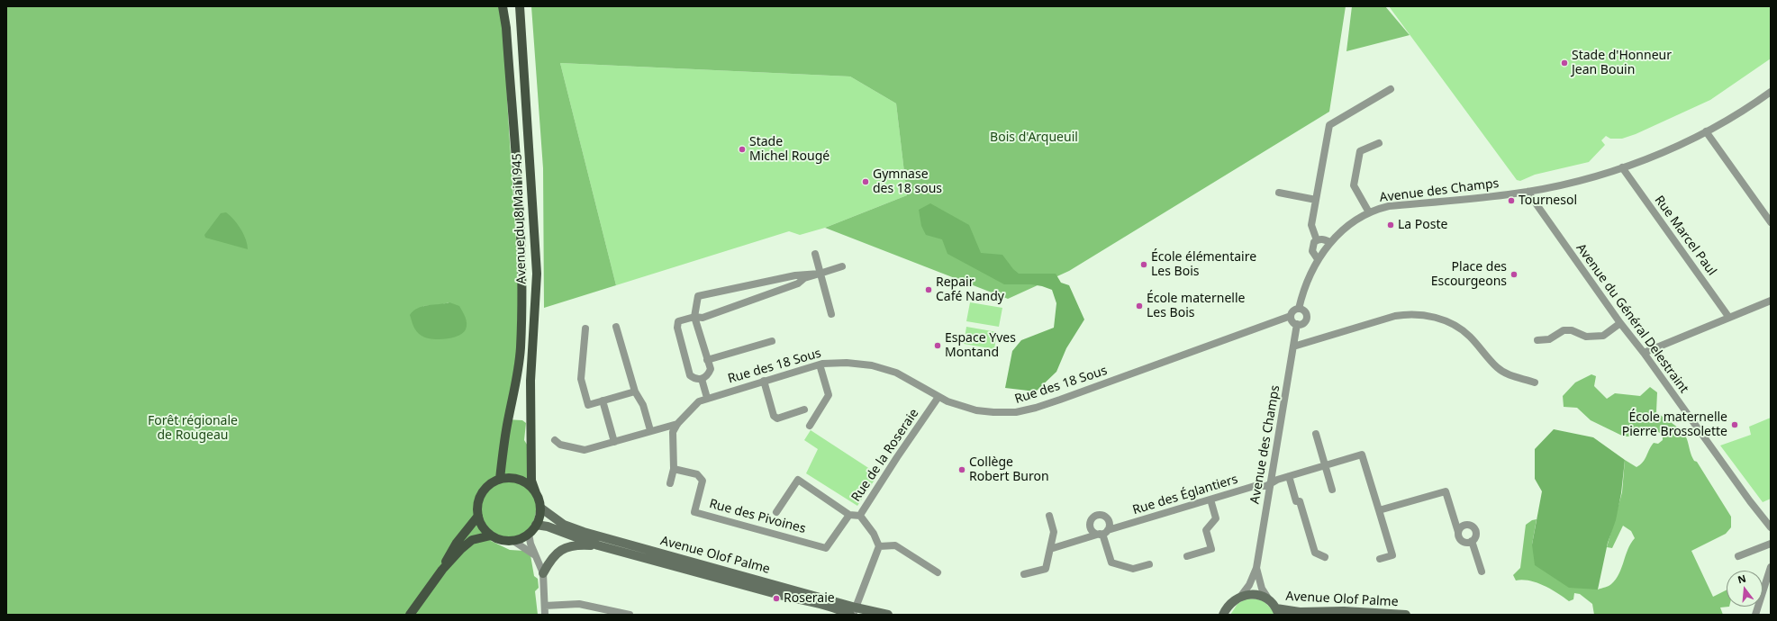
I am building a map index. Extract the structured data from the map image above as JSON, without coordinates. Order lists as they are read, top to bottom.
{
  "streets": {
    "main road": ["Avenue du 8 Mai 1945", "Avenue Olof Palme"],
    "street": [
      "Avenue des Champs",
      "Rue Marcel Paul",
      "Avenue du Général Delestraint",
      "Rue des 18 Sous",
      "Rue de la Roseraie",
      "Rue des Églantiers",
      "Rue des Pivoines"
    ]
  },
  "crossings": [
    ["Avenue des Champs", "Rue Marcel Paul"],
    ["Avenue des Champs", "Avenue du Général Delestraint"],
    ["Avenue des Champs", "Rue des 18 Sous"],
    ["Avenue des Champs", "Rue des Églantiers"],
    ["Avenue des Champs", "Avenue Olof Palme"],
    ["Avenue du 8 Mai 1945", "Avenue Olof Palme"],
    ["Rue des 18 Sous", "Rue de la Roseraie"],
    ["Rue des 18 Sous", "Rue des Pivoines"]
  ],
  "parks": ["Bois d'Arqueuil", "Forêt régionale de Rougeau"],
  "places": [
    "Stade d'Honneur Jean Bouin",
    "Stade Michel Rougé",
    "Gymnase des 18 sous",
    "Tournesol",
    "La Poste",
    "École élémentaire Les Bois",
    "Place des Escourgeons",
    "Repair Café Nandy",
    "École maternelle Les Bois",
    "Espace Yves Montand",
    "École maternelle Pierre Brossolette",
    "Collège Robert Buron",
    "Roseraie"
  ],
  "north": "top"
}
